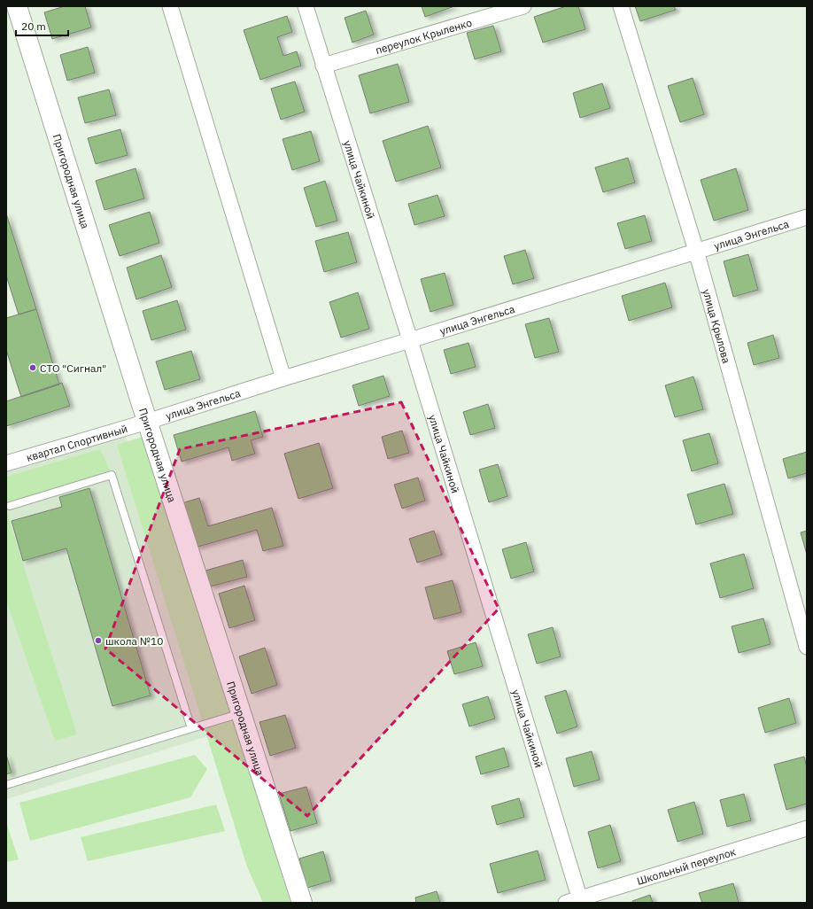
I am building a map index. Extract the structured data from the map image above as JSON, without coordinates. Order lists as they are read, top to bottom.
{
  "streets": {
    "street": [
      "переулок Крыленко",
      "улица Чайкиной",
      "Пригородная улица",
      "улица Энгельса",
      "улица Крылова",
      "квартал Спортивный",
      "Школьный переулок"
    ]
  },
  "crossings": [
    ["переулок Крыленко", "улица Чайкиной"],
    ["улица Чайкиной", "улица Энгельса"],
    ["улица Чайкиной", "Школьный переулок"],
    ["Пригородная улица", "улица Энгельса"],
    ["Пригородная улица", "квартал Спортивный"],
    ["улица Энгельса", "улица Крылова"],
    ["улица Энгельса", "квартал Спортивный"]
  ],
  "places": ["СТО \"Сигнал\"", "школа №10"],
  "scale_bar": "20 m"
}
